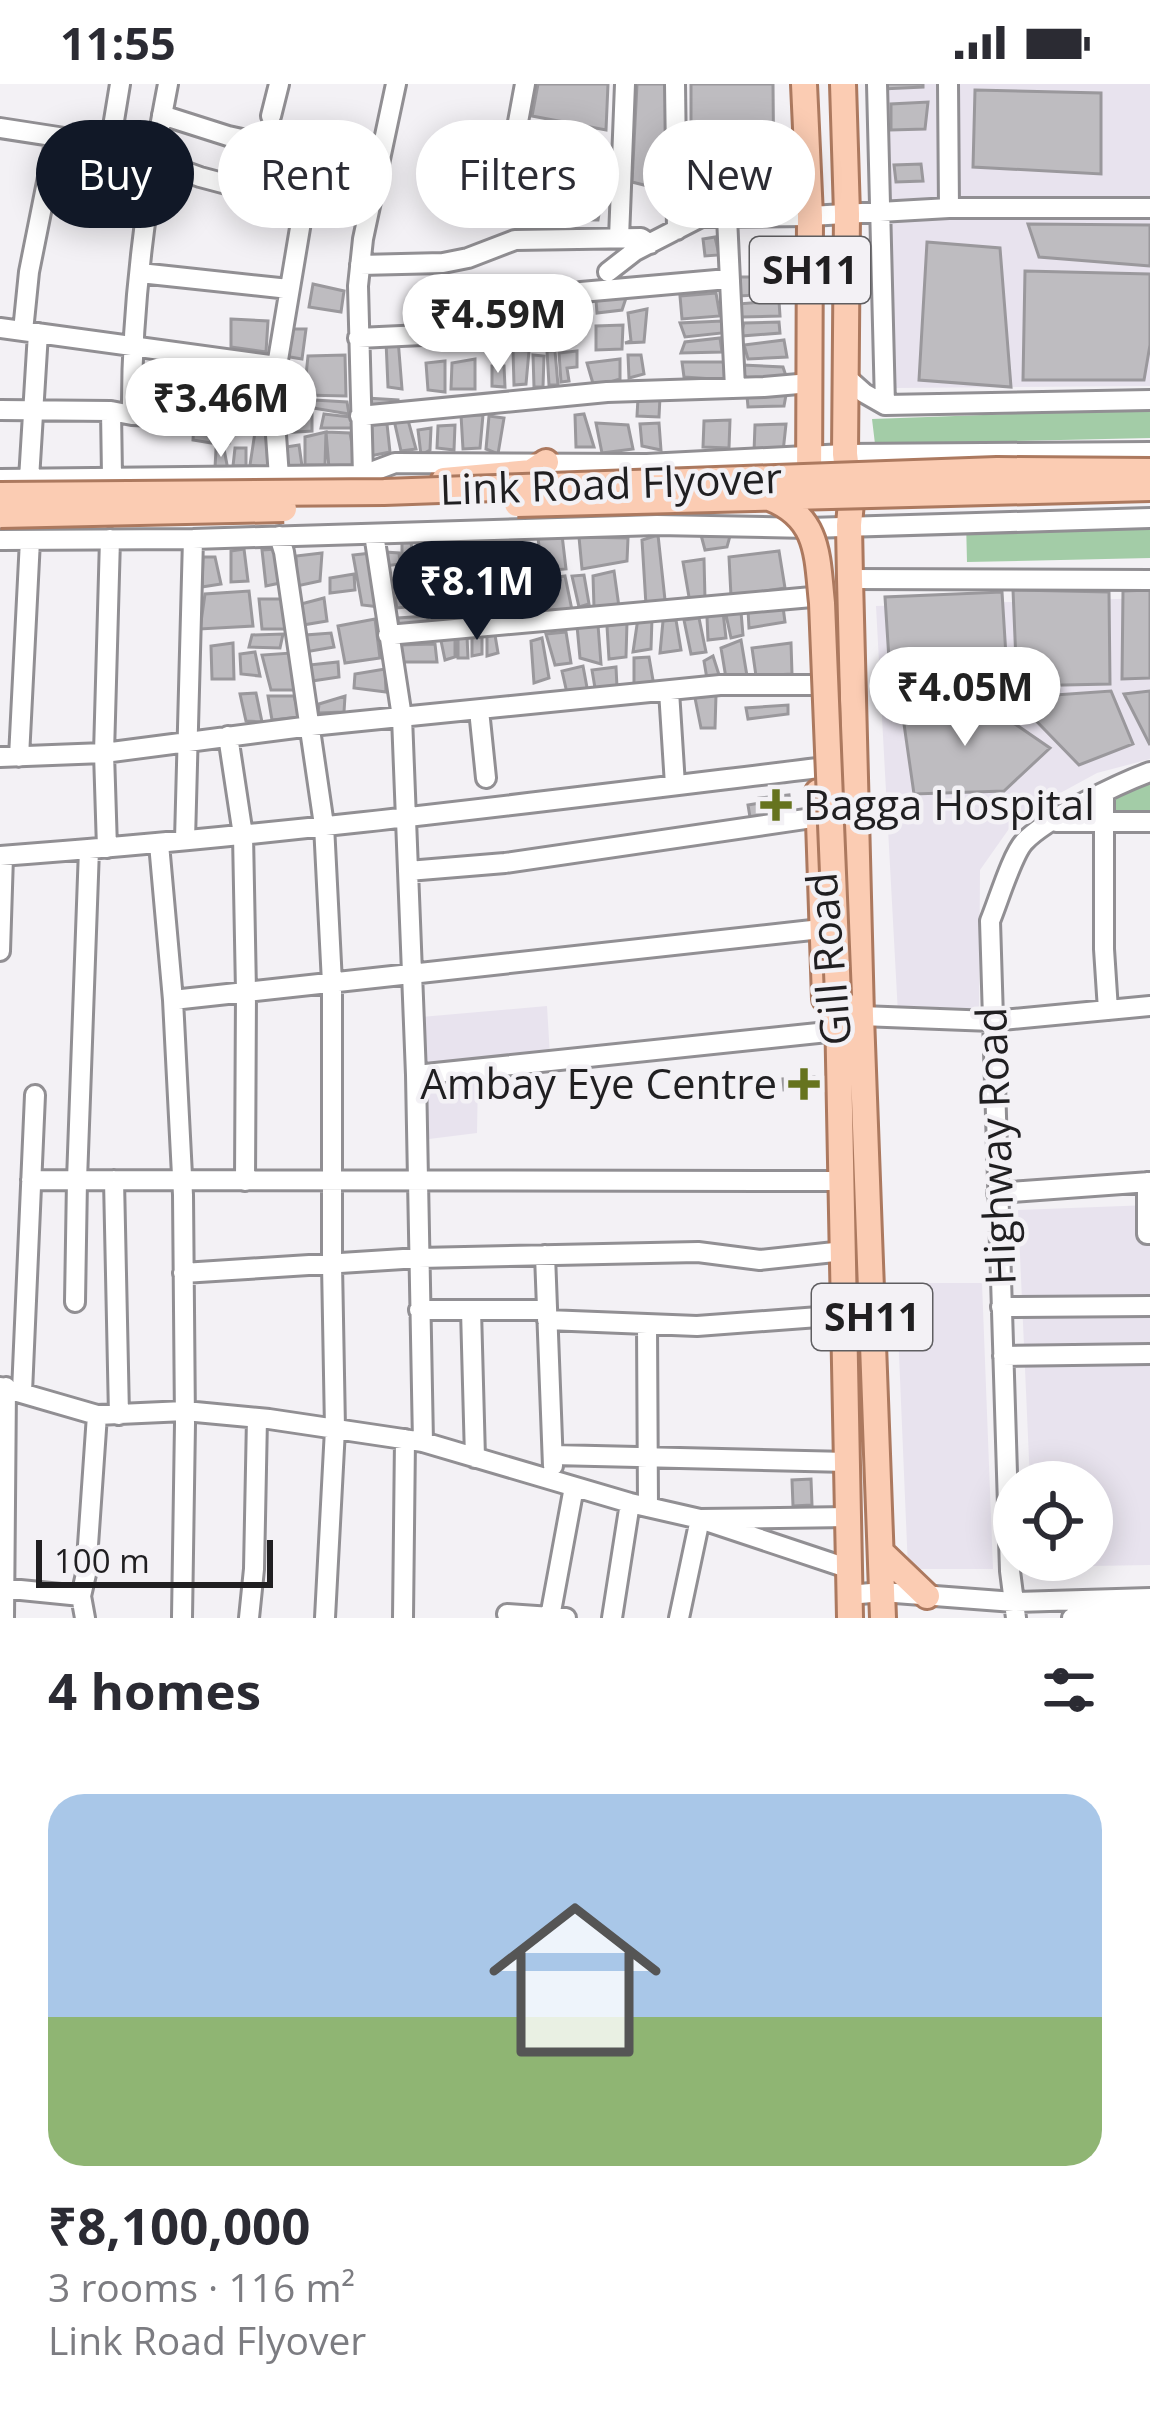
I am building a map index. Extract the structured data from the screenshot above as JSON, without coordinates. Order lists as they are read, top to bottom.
{
  "streets": {
    "main road": ["SH11", "Link Road Flyover", "Gill Road"],
    "street": ["Highway Road"]
  },
  "places": {
    "health": ["Bagga Hospital", "Ambay Eye Centre"]
  },
  "scale_bar": "100 m",
  "page": {
    "status": "11:55",
    "chip": [
      "Buy",
      "Rent",
      "Filters",
      "New"
    ],
    "price": [
      "₹4.59M",
      "₹3.46M",
      "₹8.1M",
      "₹4.05M"
    ],
    "scale": "100 m",
    "heading": "4 homes",
    "list": [
      {
        "name": "₹8,100,000",
        "note": "3 rooms · 116 m² · Link Road Flyover"
      }
    ]
  }
}
